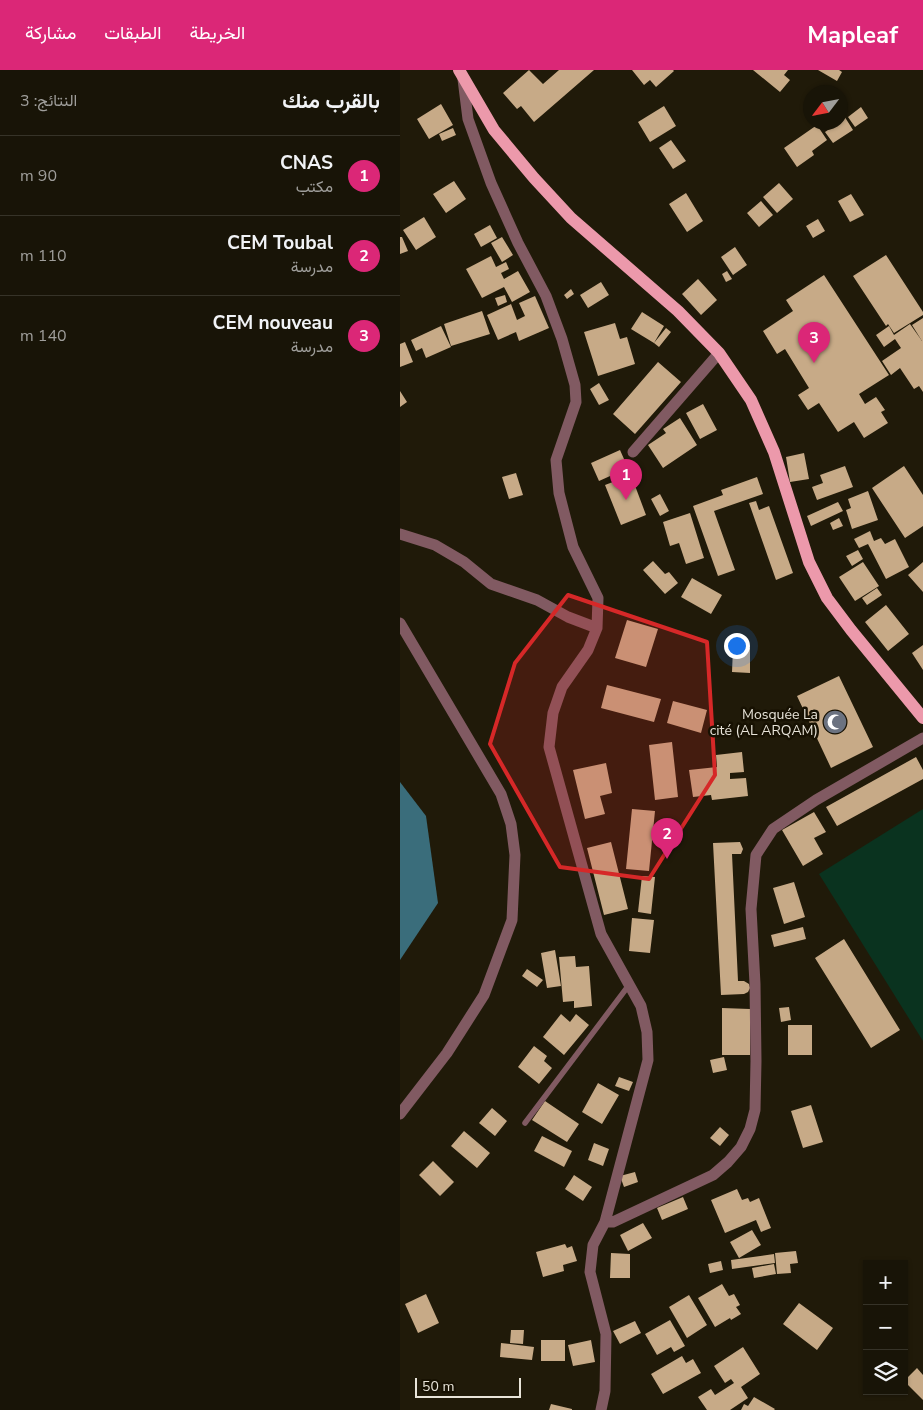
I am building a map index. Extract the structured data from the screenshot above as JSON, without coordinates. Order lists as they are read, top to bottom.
{
  "places": {
    "mosque": ["Mosquée La cité (AL ARQAM)"]
  },
  "scale_bar": "50 m",
  "north": "bottom left",
  "page": {
    "header": "Mapleaf",
    "nav": ["الخريطة", "الطبقات", "مشاركة"],
    "heading": ["بالقرب منك", "النتائج: 3"],
    "list": [
      {
        "mark": "1",
        "name": "CNAS",
        "note": "مكتب",
        "value": "90 m"
      },
      {
        "mark": "2",
        "name": "CEM Toubal",
        "note": "مدرسة",
        "value": "110 m"
      },
      {
        "mark": "3",
        "name": "CEM nouveau",
        "note": "مدرسة",
        "value": "140 m"
      }
    ],
    "pins": ["3", "1", "2"],
    "map_buttons": ["+", "−"],
    "scale": "50 m"
  }
}
